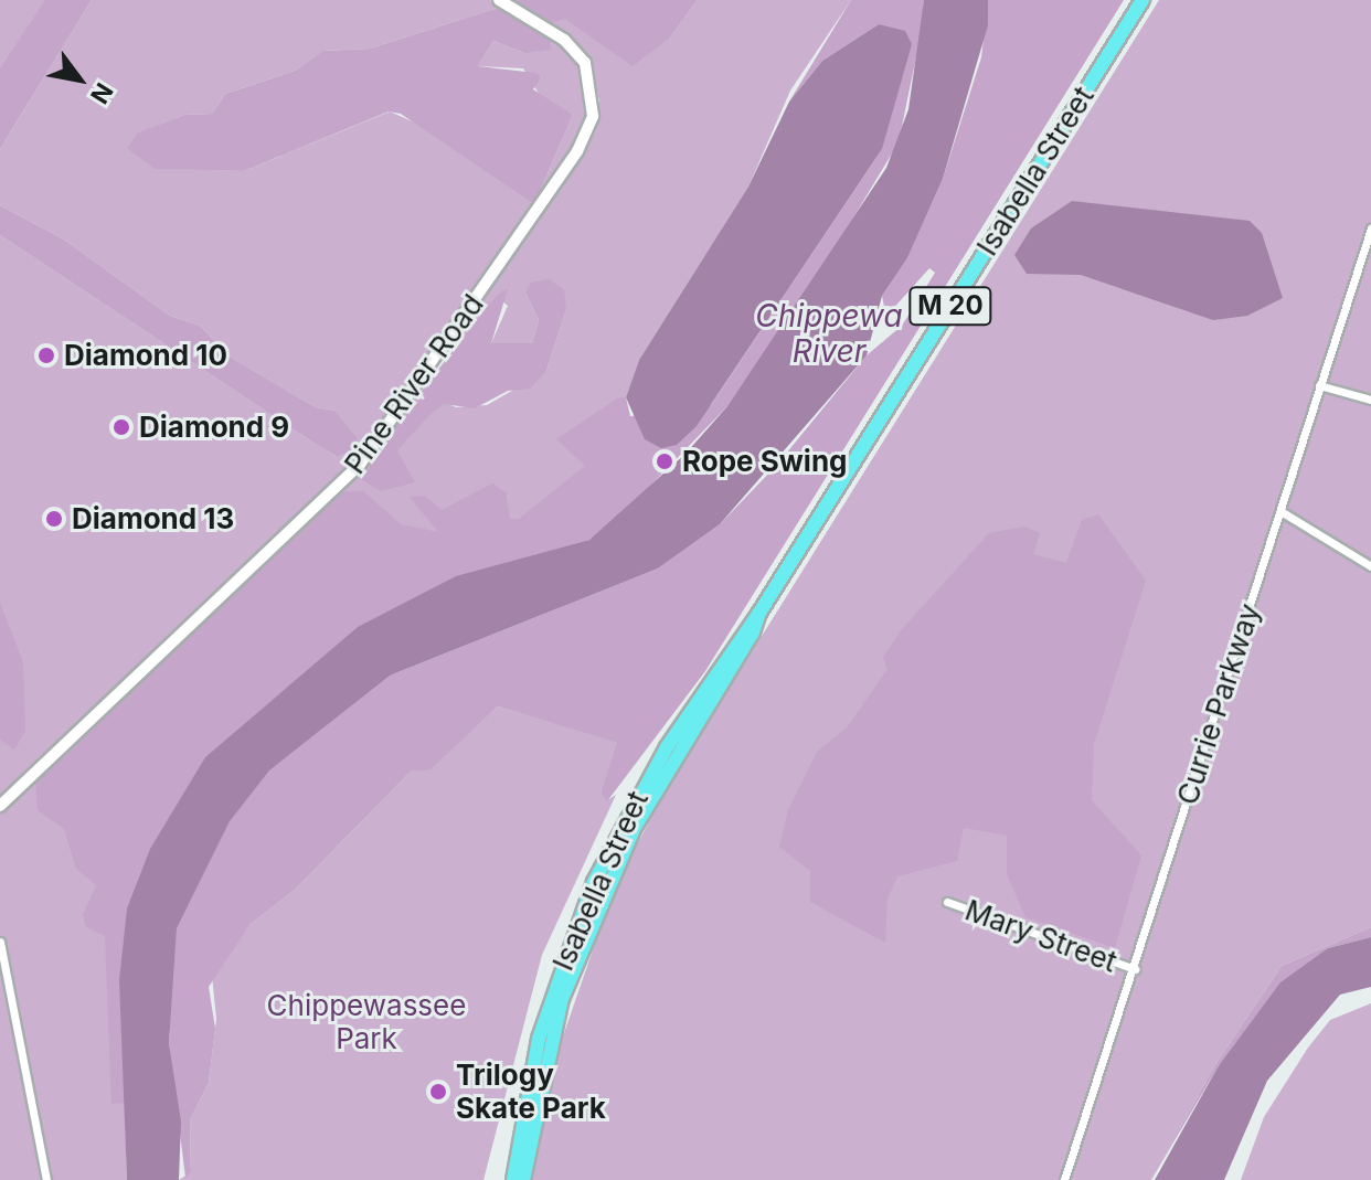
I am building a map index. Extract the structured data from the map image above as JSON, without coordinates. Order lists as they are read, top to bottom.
{
  "streets": {
    "highway": ["Isabella Street", "M 20"],
    "street": ["Pine River Road", "Currie Parkway", "Mary Street"]
  },
  "crossings": [
    ["Currie Parkway", "Mary Street"]
  ],
  "water": ["Chippewa River"],
  "parks": ["Chippewassee Park"],
  "places": [
    "Diamond 10",
    "Diamond 9",
    "Rope Swing",
    "Diamond 13",
    "Trilogy Skate Park"
  ],
  "north": "bottom right"
}
